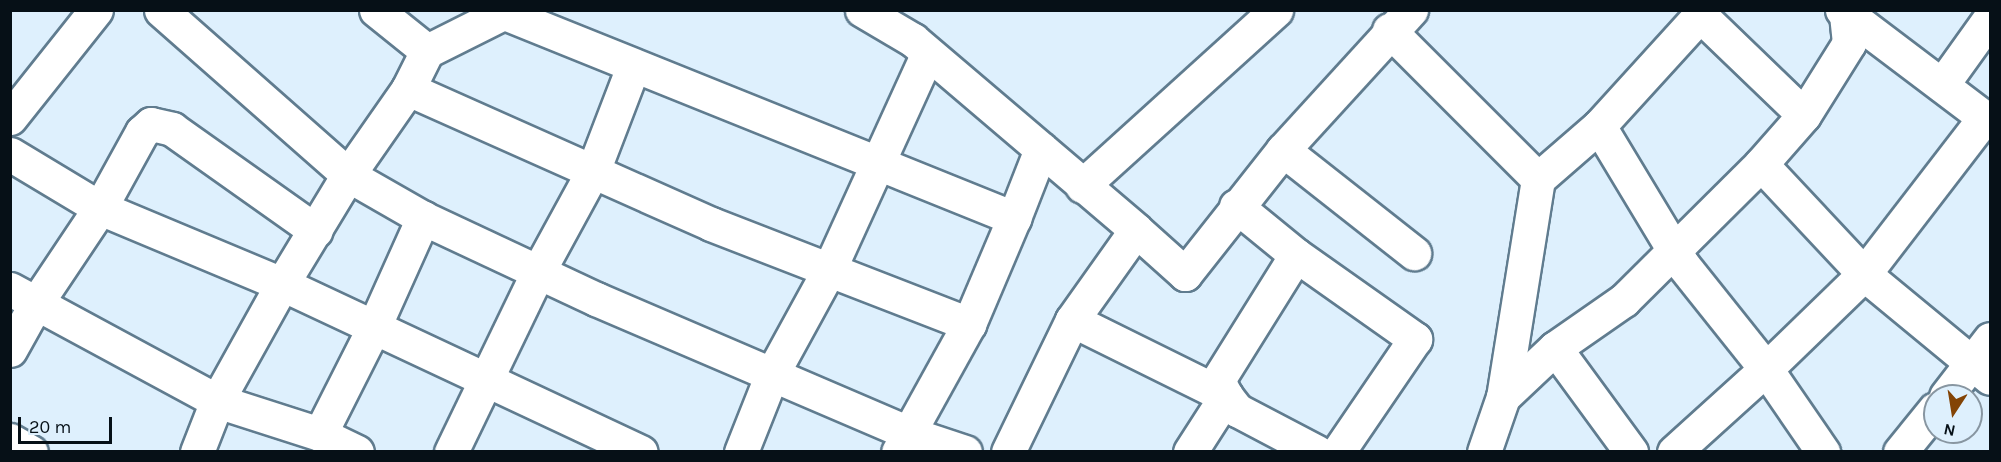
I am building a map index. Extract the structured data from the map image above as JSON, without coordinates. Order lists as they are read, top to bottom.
{
  "scale_bar": "20 m",
  "north": "bottom"
}
